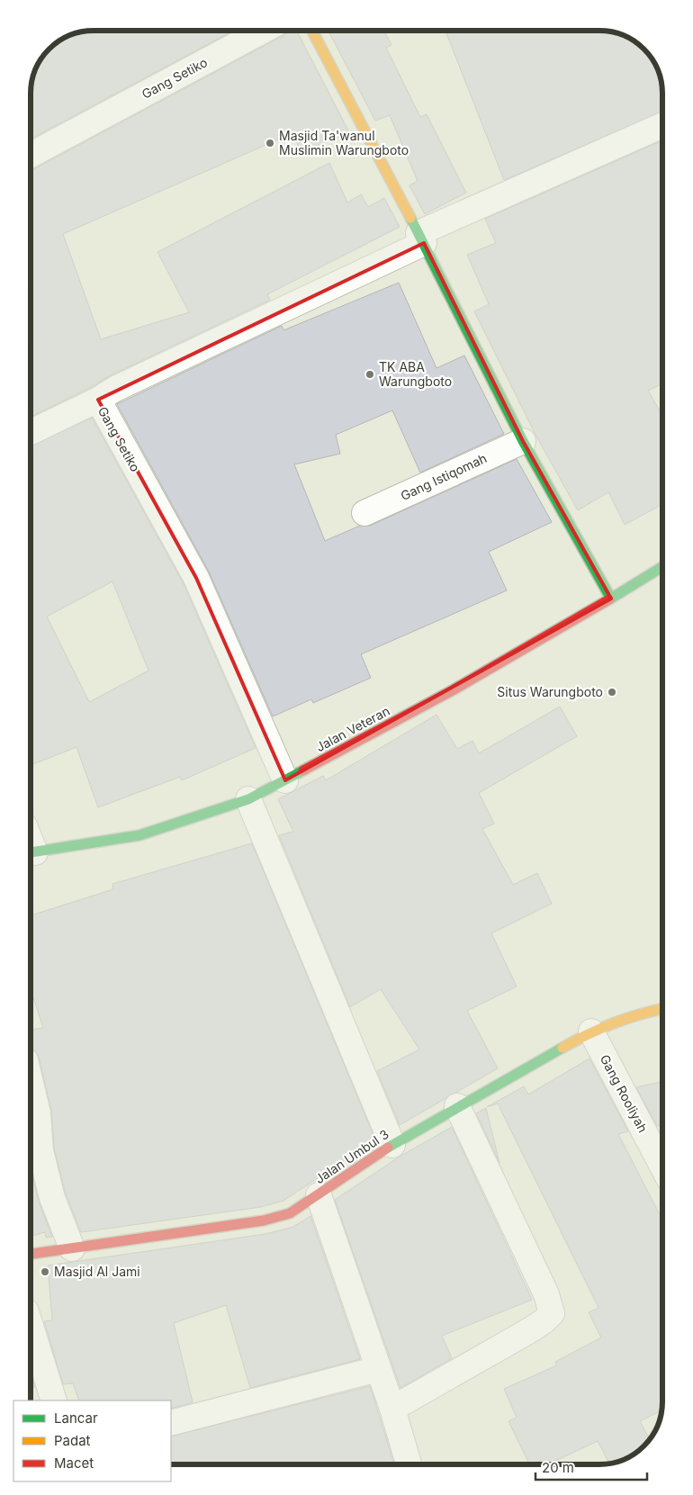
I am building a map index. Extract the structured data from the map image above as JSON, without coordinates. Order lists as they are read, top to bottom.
{
  "streets": {
    "street": [
      "Gang Setiko",
      "Gang Istiqomah",
      "Jalan Veteran",
      "Gang Rooliyah",
      "Jalan Umbul 3"
    ]
  },
  "crossings": [
    ["Gang Setiko", "Jalan Veteran"],
    ["Gang Rooliyah", "Jalan Umbul 3"]
  ],
  "places": [
    "Masjid Ta'wanul Muslimin Warungboto",
    "TK ABA Warungboto",
    "Situs Warungboto",
    "Masjid Al Jami"
  ],
  "legend": ["Lancar", "Padat", "Macet"],
  "scale_bar": "20 m"
}
